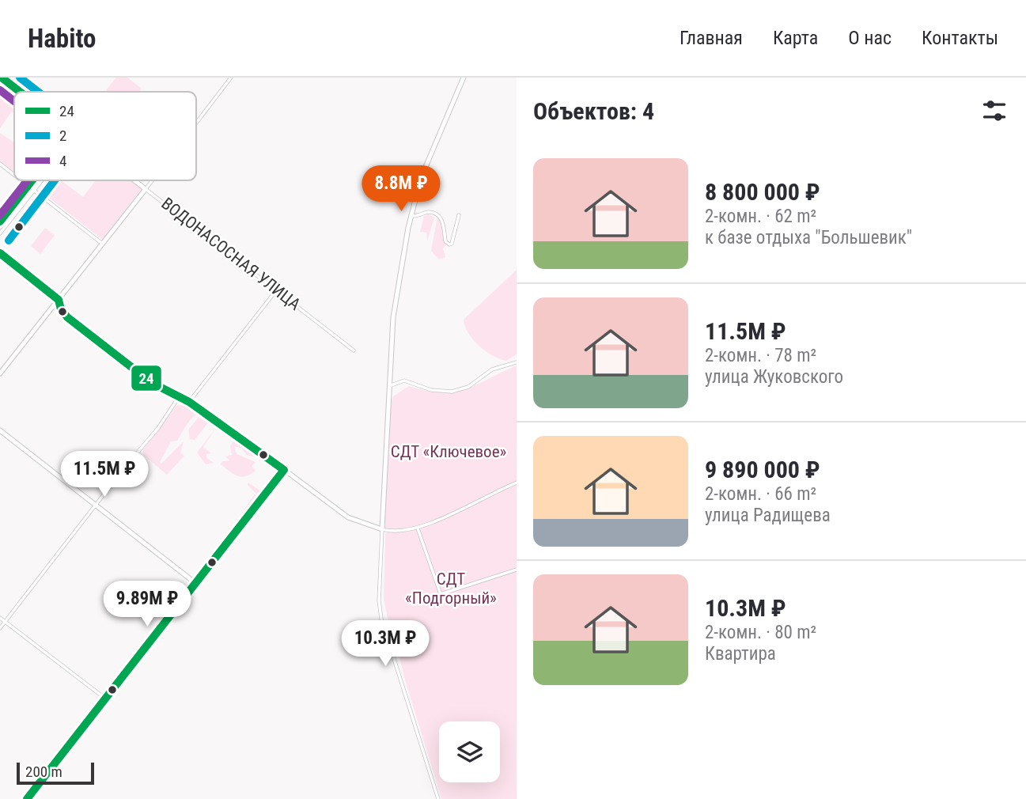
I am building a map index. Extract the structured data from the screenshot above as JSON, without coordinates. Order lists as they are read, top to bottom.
{
  "streets": {
    "street": ["ВОДОНАСОСНАЯ УЛИЦА"]
  },
  "parks": ["СДТ «Ключевое»", "СДТ «Подгорный»"],
  "lines": ["transit line 24", "transit line 2", "transit line 4"],
  "legend": ["24", "2", "4"],
  "scale_bar": "200 m",
  "page": {
    "header": "Habito",
    "nav": [
      "Главная",
      "Карта",
      "О нас",
      "Контакты"
    ],
    "heading": "Объектов: 4",
    "list": [
      {
        "name": "8 800 000 ₽",
        "note": "2-комн. · 62 m² · к базе отдыха \"Большевик\""
      },
      {
        "name": "11.5M ₽",
        "note": "2-комн. · 78 m² · улица Жуковского"
      },
      {
        "name": "9 890 000 ₽",
        "note": "2-комн. · 66 m² · улица Радищева"
      },
      {
        "name": "10.3M ₽",
        "note": "2-комн. · 80 m² · Квартира"
      }
    ],
    "price": [
      "8.8M ₽",
      "11.5M ₽",
      "9.89M ₽",
      "10.3M ₽"
    ],
    "scale": "200 m"
  }
}
